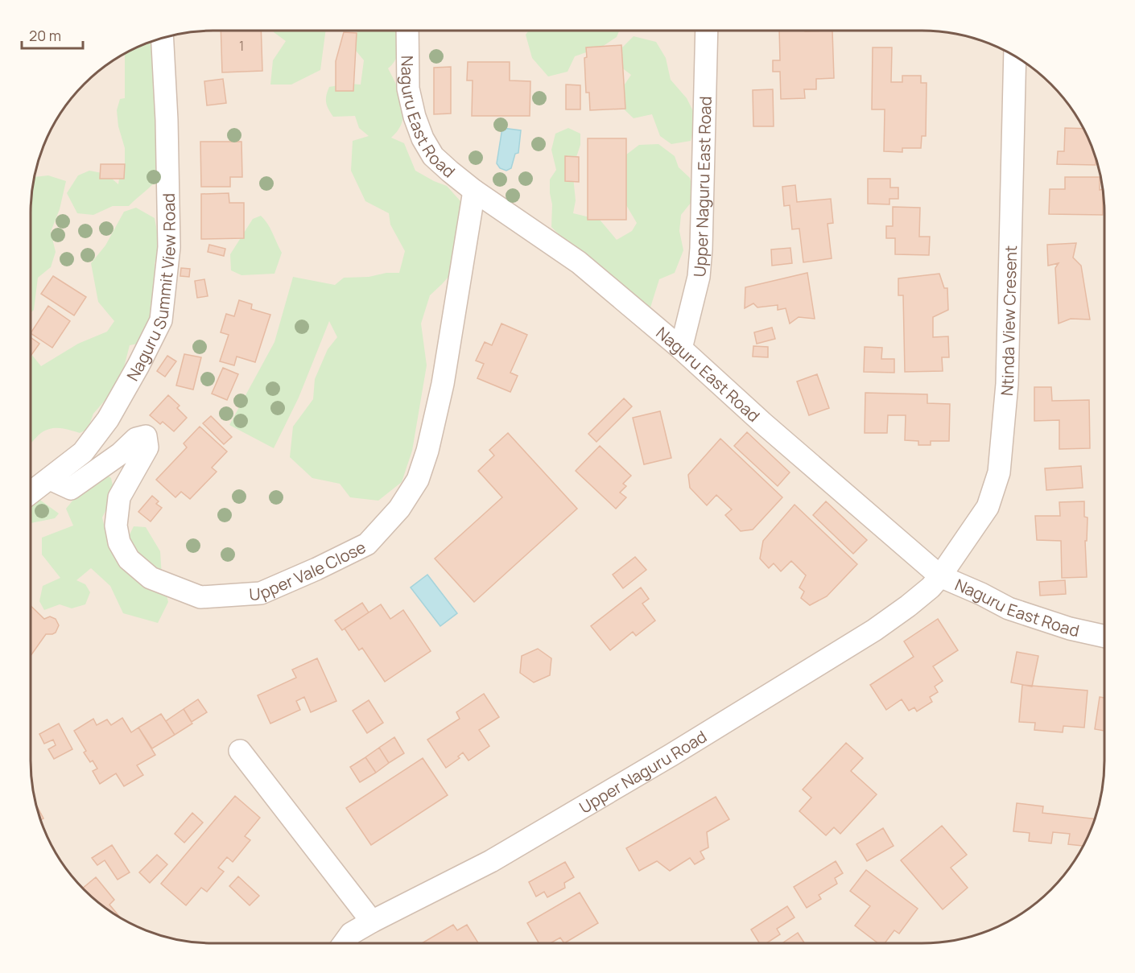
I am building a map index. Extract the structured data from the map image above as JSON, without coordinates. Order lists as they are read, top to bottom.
{
  "streets": {
    "street": [
      "Naguru East Road",
      "Upper Naguru East Road",
      "Naguru Summit View Road",
      "Ntinda View Cresent",
      "Upper Vale Close",
      "Upper Naguru Road"
    ]
  },
  "crossings": [
    ["Naguru East Road", "Upper Naguru East Road"],
    ["Naguru East Road", "Ntinda View Cresent"],
    ["Naguru East Road", "Upper Vale Close"],
    ["Naguru East Road", "Upper Naguru Road"],
    ["Naguru Summit View Road", "Upper Vale Close"],
    ["Ntinda View Cresent", "Upper Naguru Road"]
  ],
  "house_numbers": ["1"],
  "scale_bar": "20 m"
}
